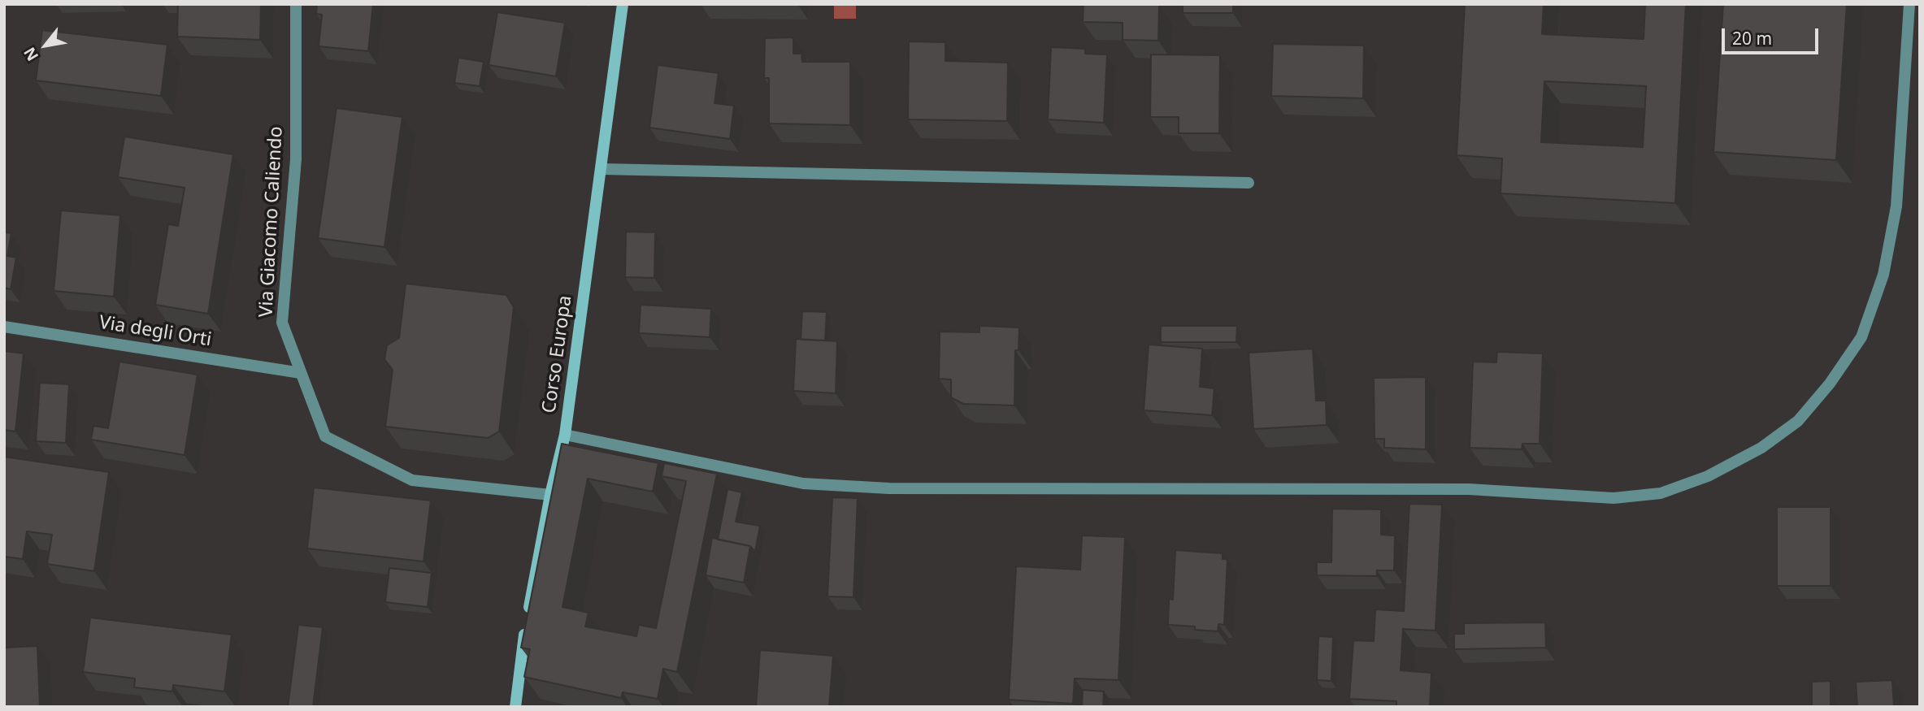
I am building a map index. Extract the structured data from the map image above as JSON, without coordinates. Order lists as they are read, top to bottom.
{
  "streets": {
    "main road": ["Corso Europa"],
    "street": ["Via Giacomo Caliendo", "Via degli Orti"]
  },
  "crossings": [
    ["Via Giacomo Caliendo", "Via degli Orti"],
    ["Via Giacomo Caliendo", "Corso Europa"]
  ],
  "scale_bar": "20 m",
  "north": "bottom left"
}
